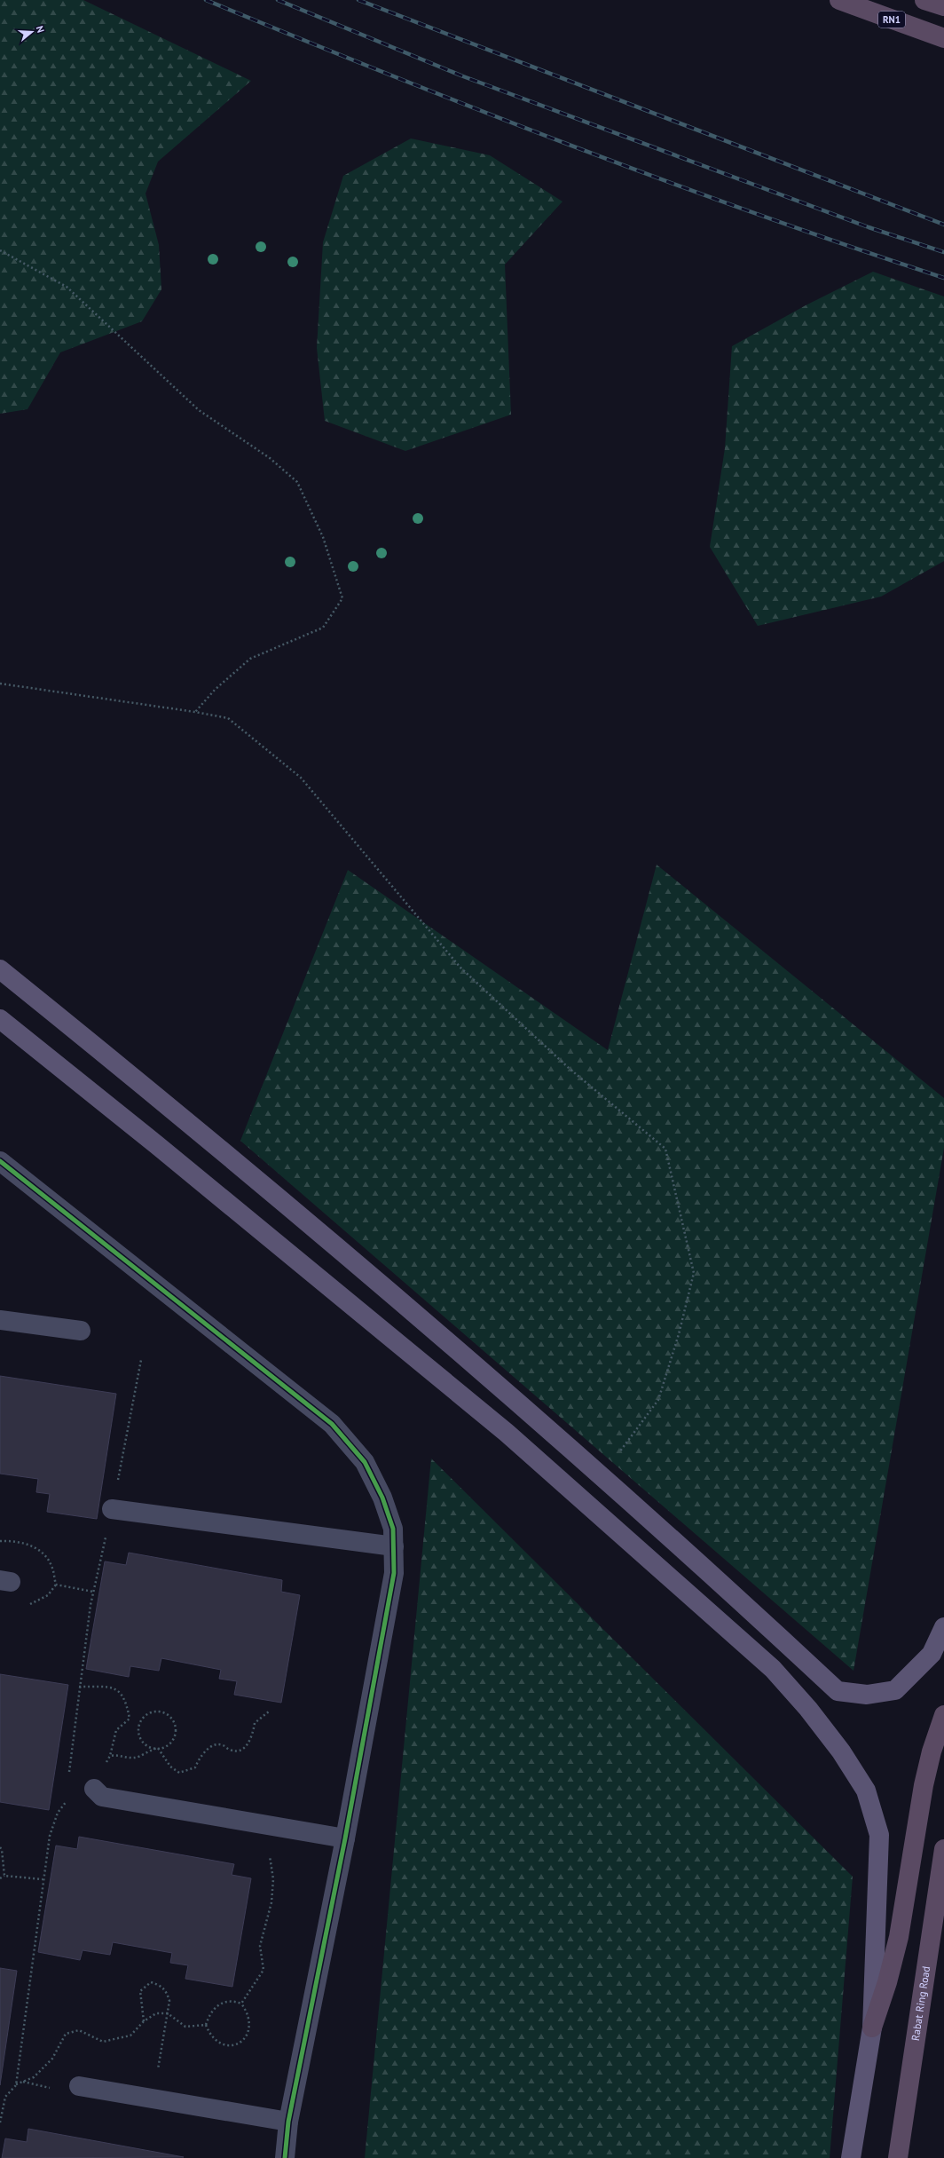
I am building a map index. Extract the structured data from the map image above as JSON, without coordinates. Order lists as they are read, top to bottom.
{
  "streets": {
    "highway": ["RN1", "Rabat Ring Road"]
  },
  "north": "right"
}
